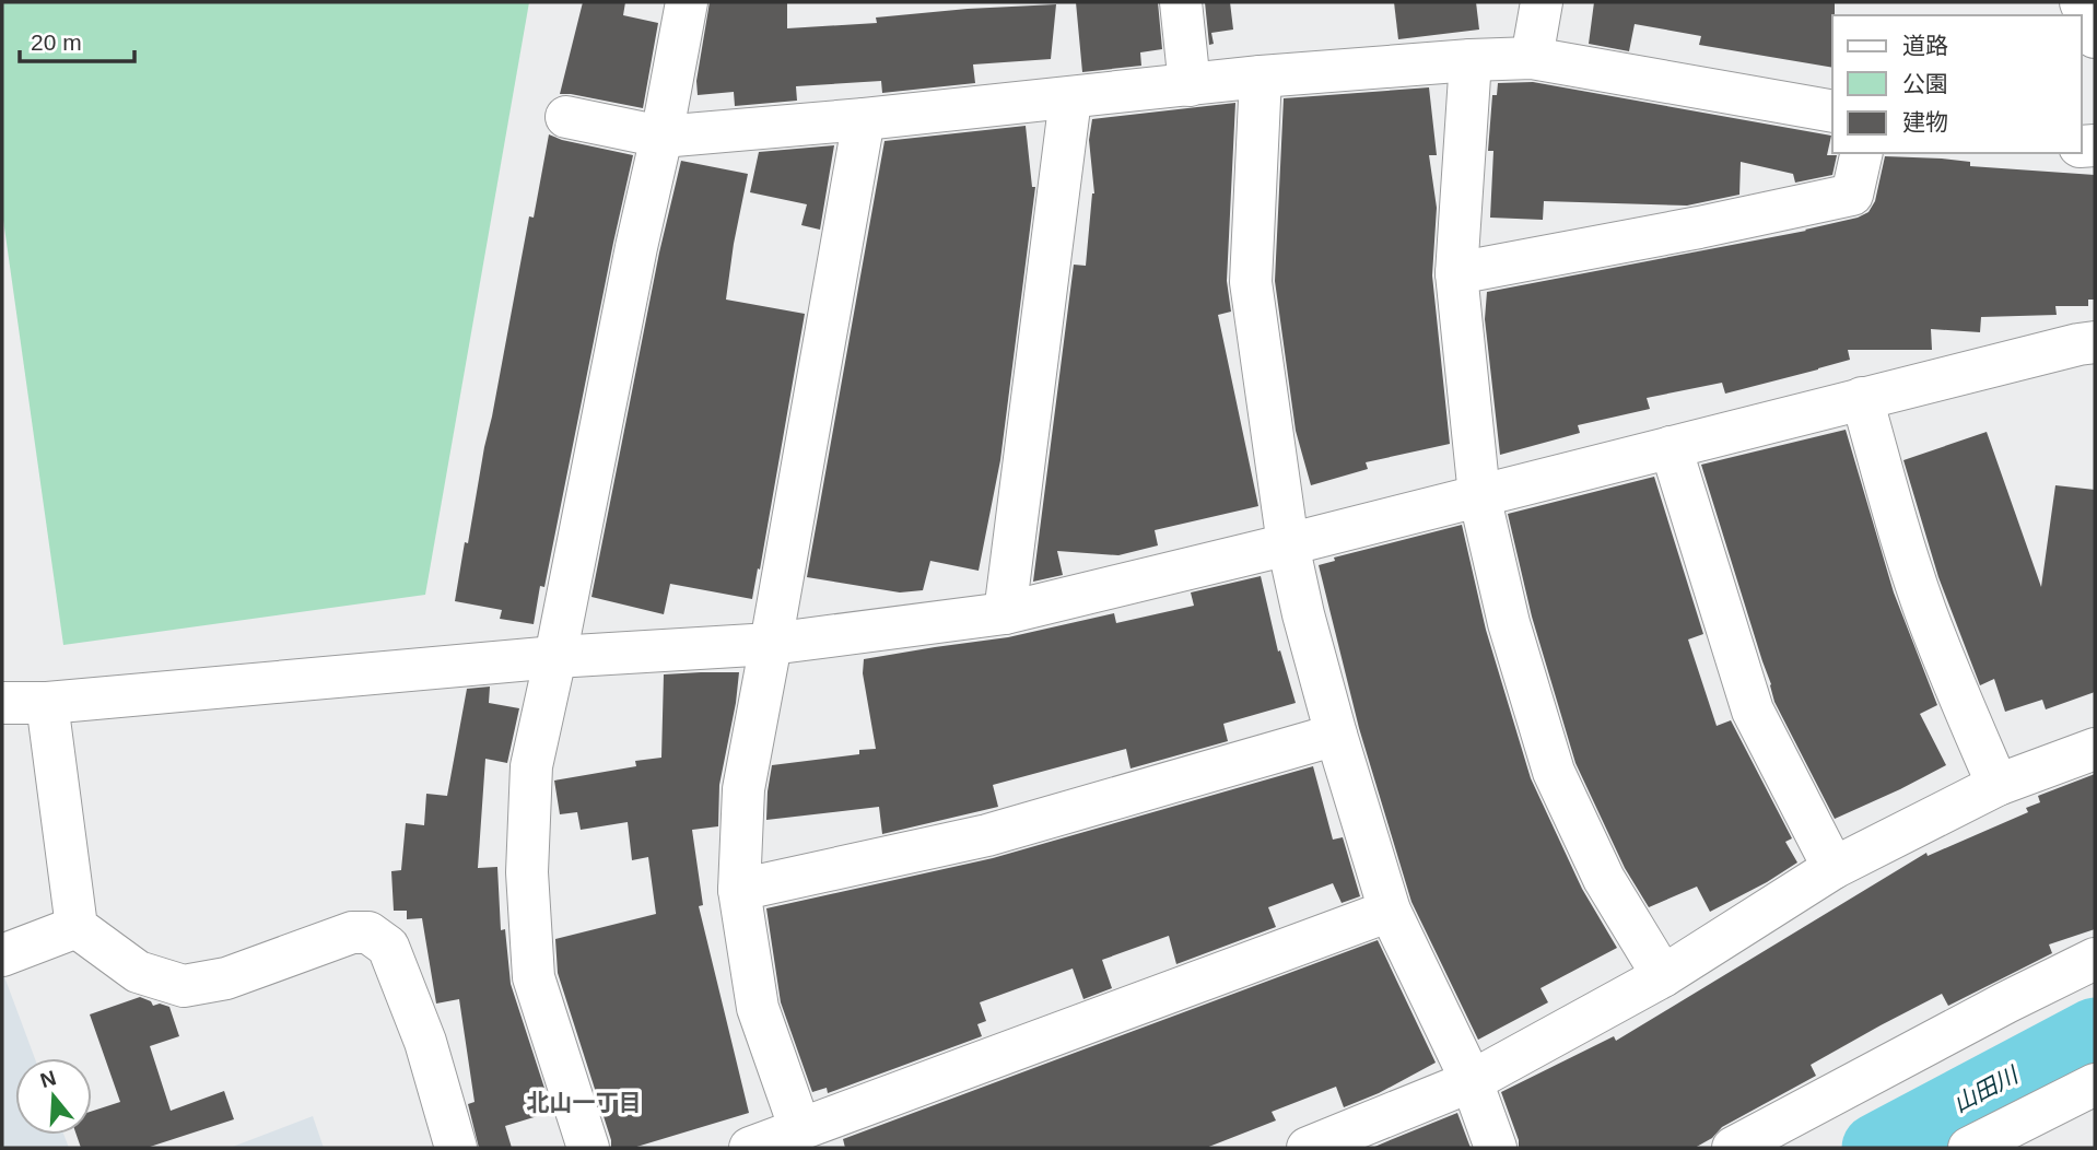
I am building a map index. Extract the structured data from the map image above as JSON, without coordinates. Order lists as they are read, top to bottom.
{
  "districts": ["北山一丁目"],
  "water": ["山田川"],
  "legend": ["道路", "公園", "建物"],
  "scale_bar": "20 m",
  "north": "top"
}
